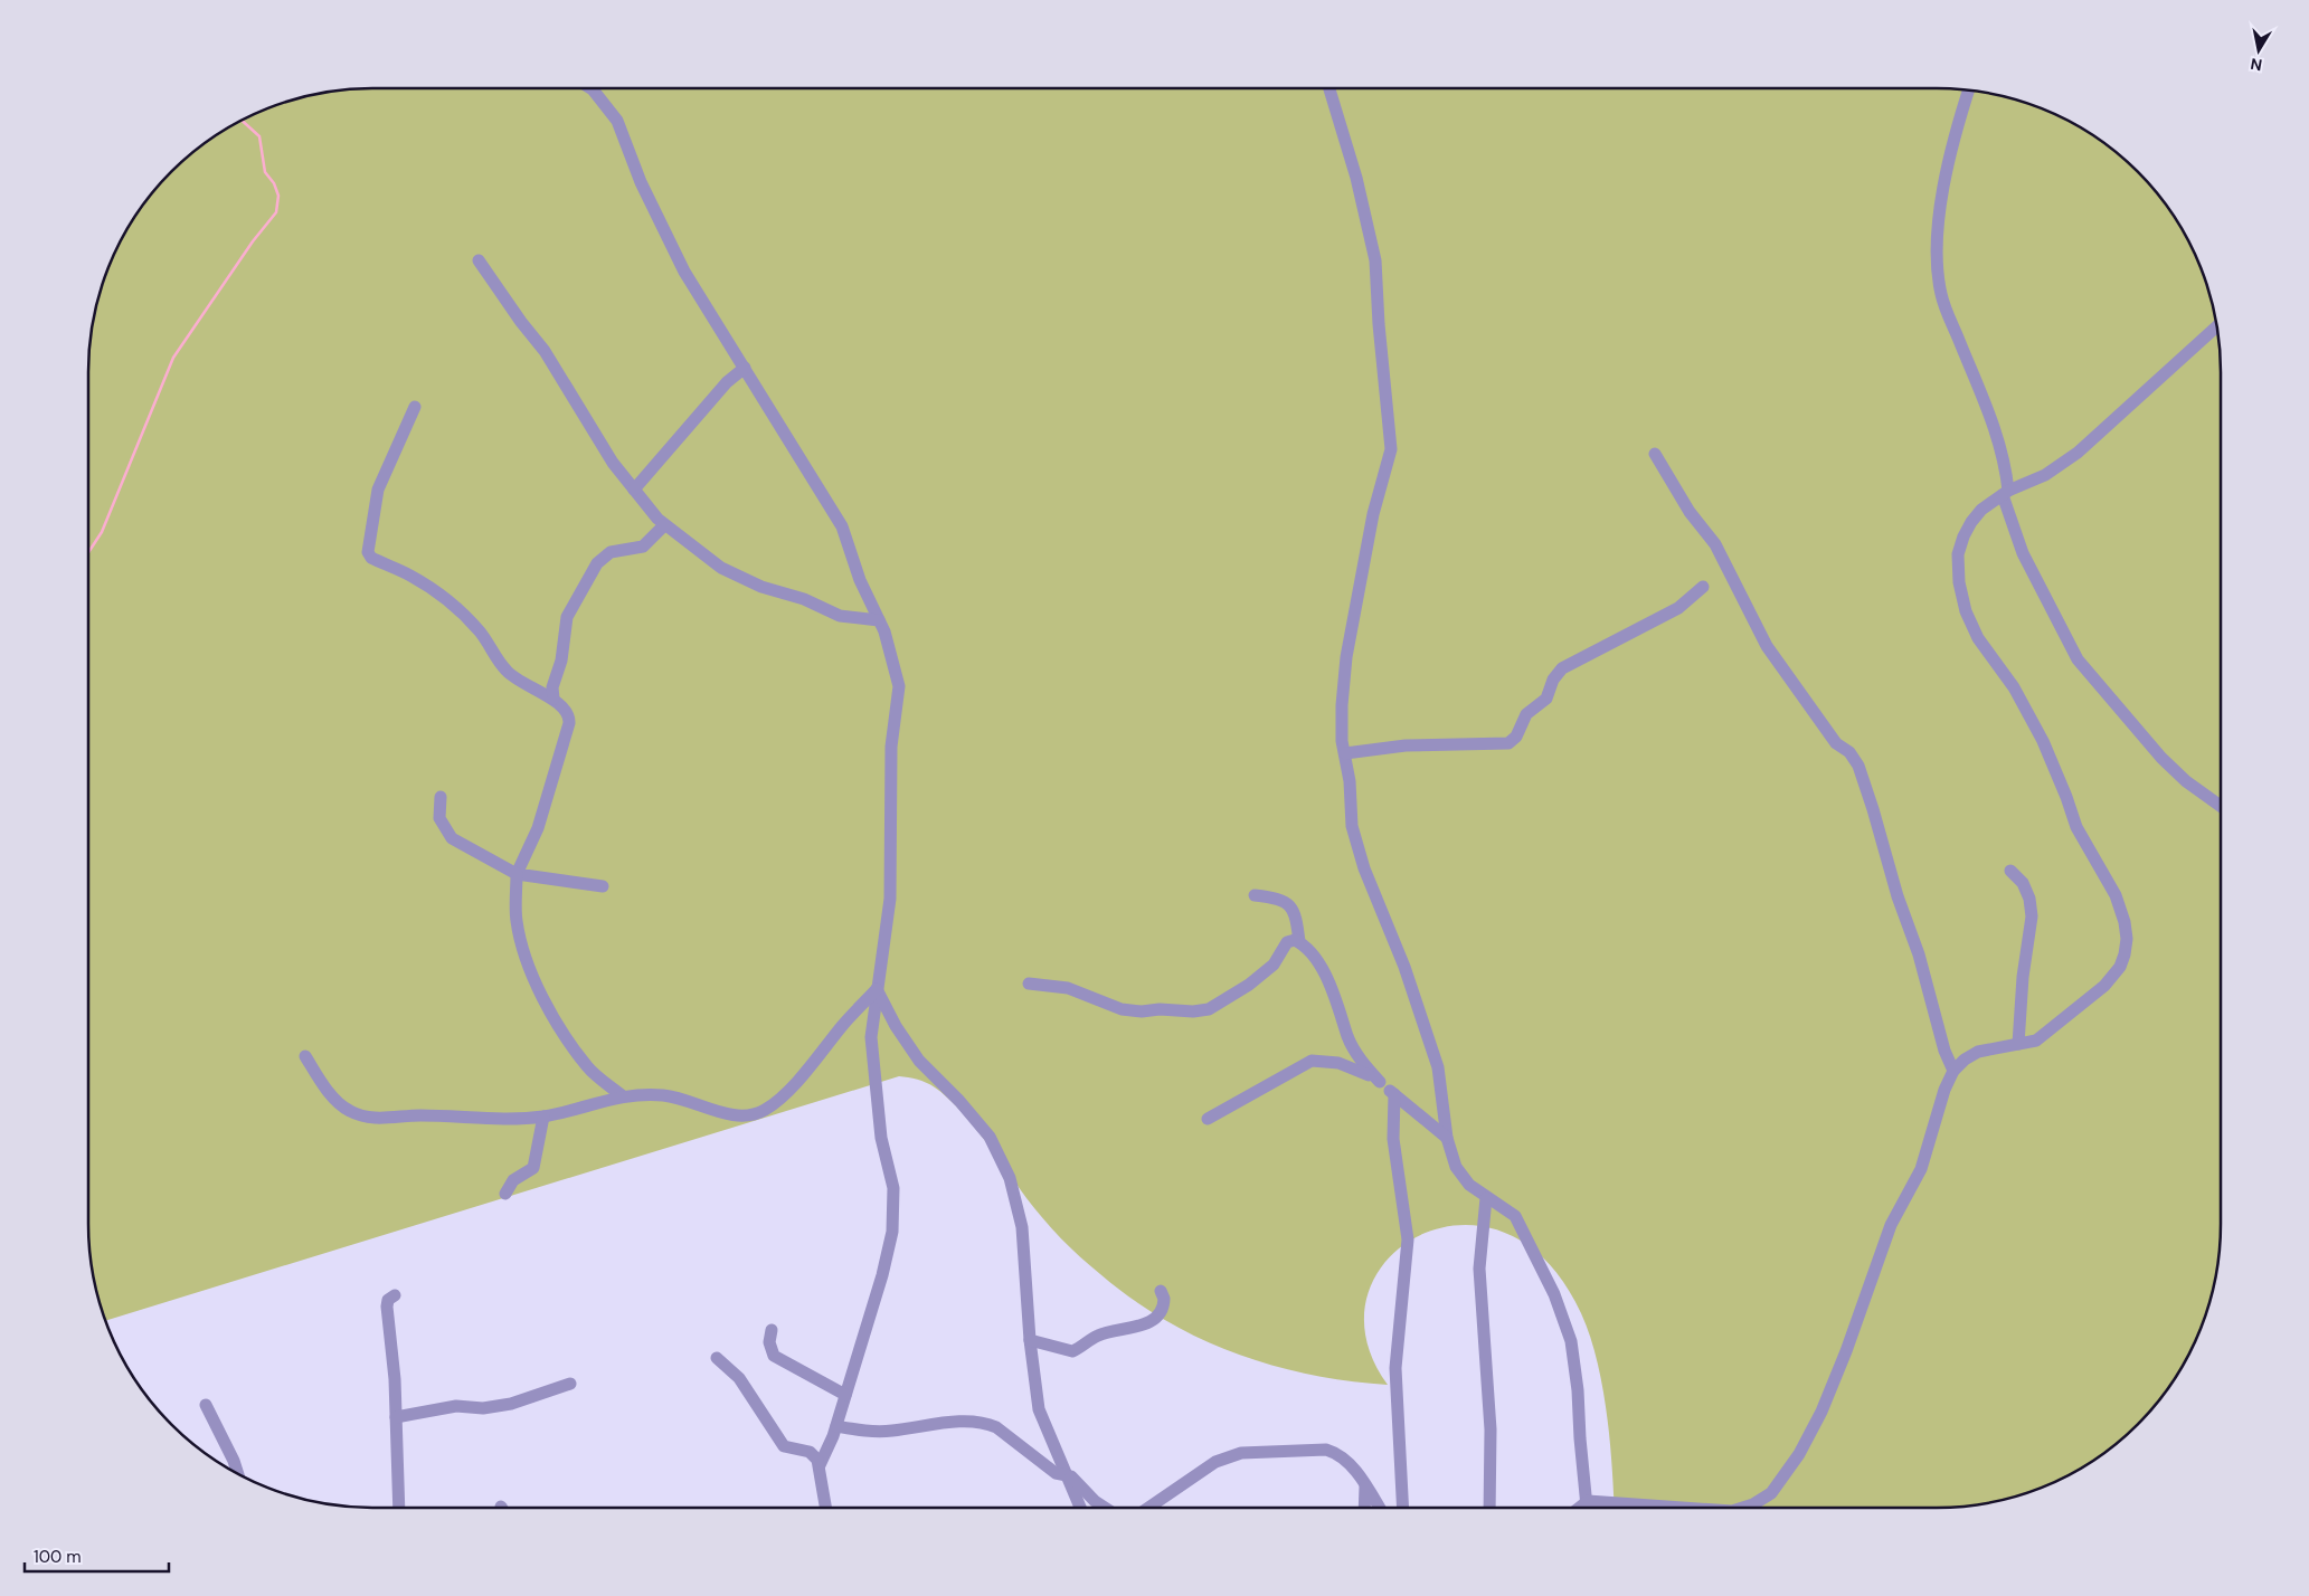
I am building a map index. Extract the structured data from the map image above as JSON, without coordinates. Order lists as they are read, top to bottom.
{
  "scale_bar": "100 m",
  "north": "bottom"
}
